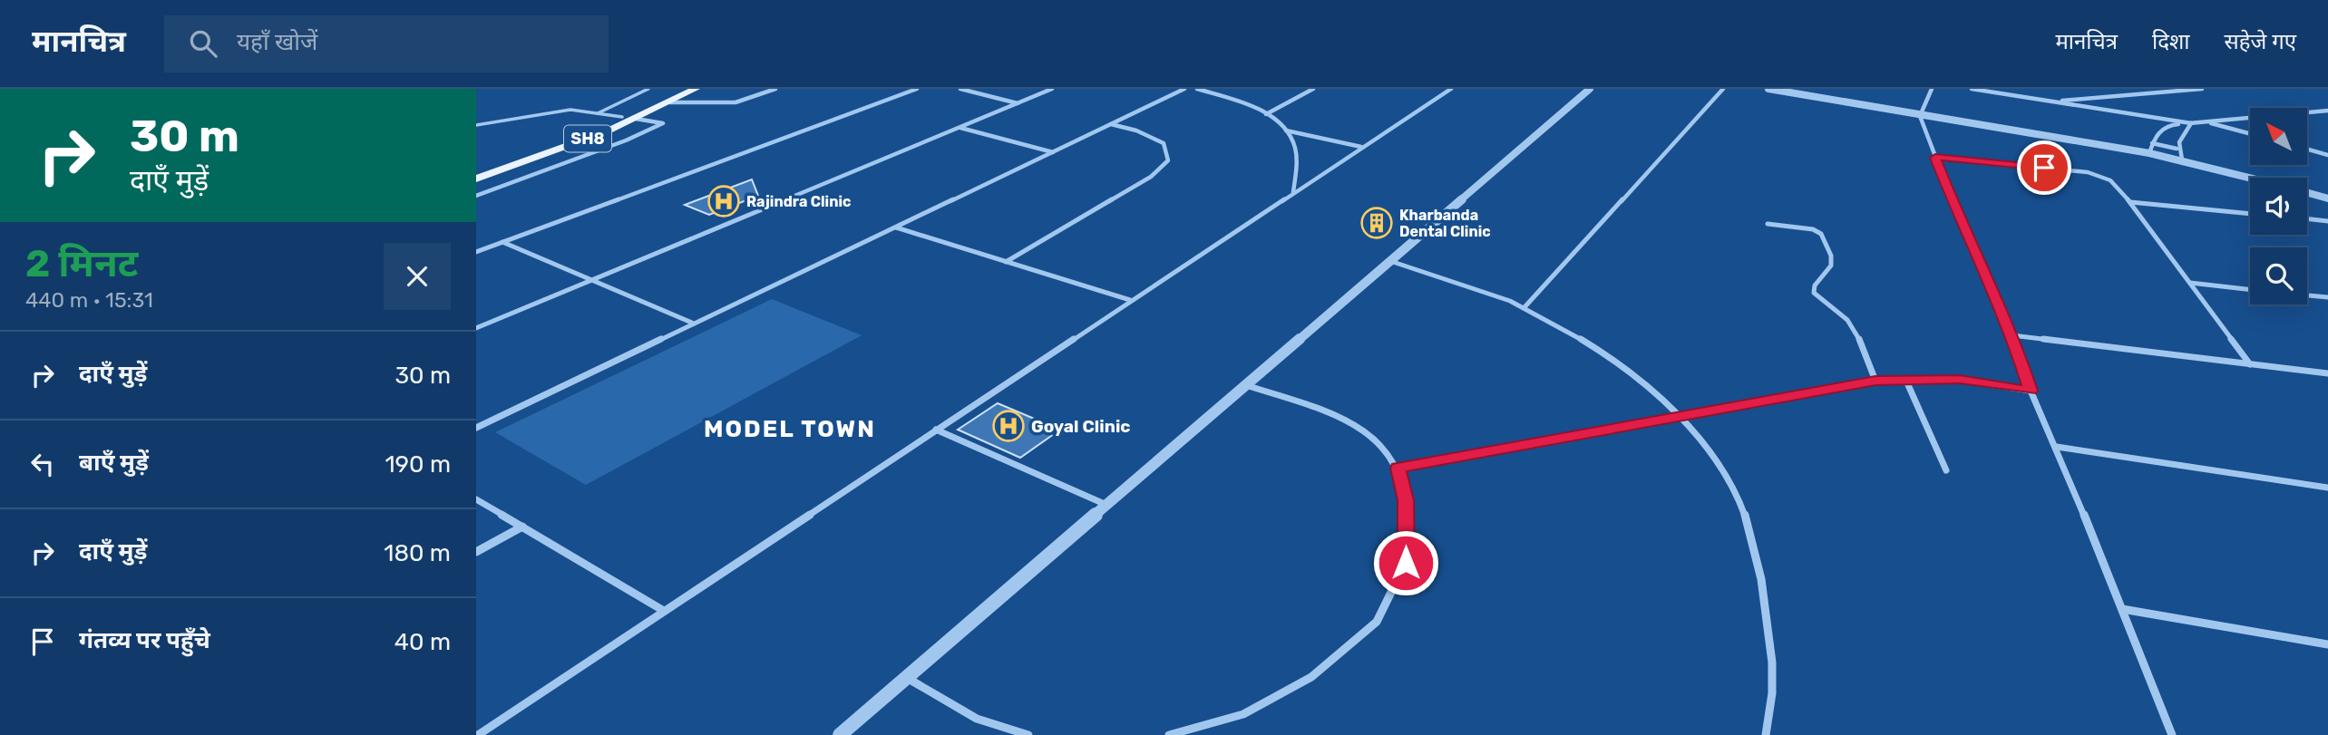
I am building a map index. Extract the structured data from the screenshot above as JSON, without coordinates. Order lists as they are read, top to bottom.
{
  "streets": {
    "main road": ["SH8"]
  },
  "districts": ["MODEL TOWN"],
  "places": {
    "hospital": ["Rajindra Clinic", "Goyal Clinic"],
    "building": ["Kharbanda Dental Clinic"]
  },
  "north": "top left",
  "page": {
    "header": "मानचित्र",
    "search": "यहाँ खोजें",
    "nav": ["मानचित्र", "दिशा", "सहेजे गए"],
    "turn": ["30 m", "दाएँ मुड़ें"],
    "heading": ["2 मिनट", "440 m · 15:31"],
    "list": [
      {
        "name": "दाएँ मुड़ें",
        "value": "30 m"
      },
      {
        "name": "बाएँ मुड़ें",
        "value": "190 m"
      },
      {
        "name": "दाएँ मुड़ें",
        "value": "180 m"
      },
      {
        "name": "गंतव्य पर पहुँचे",
        "value": "40 m"
      }
    ]
  }
}
